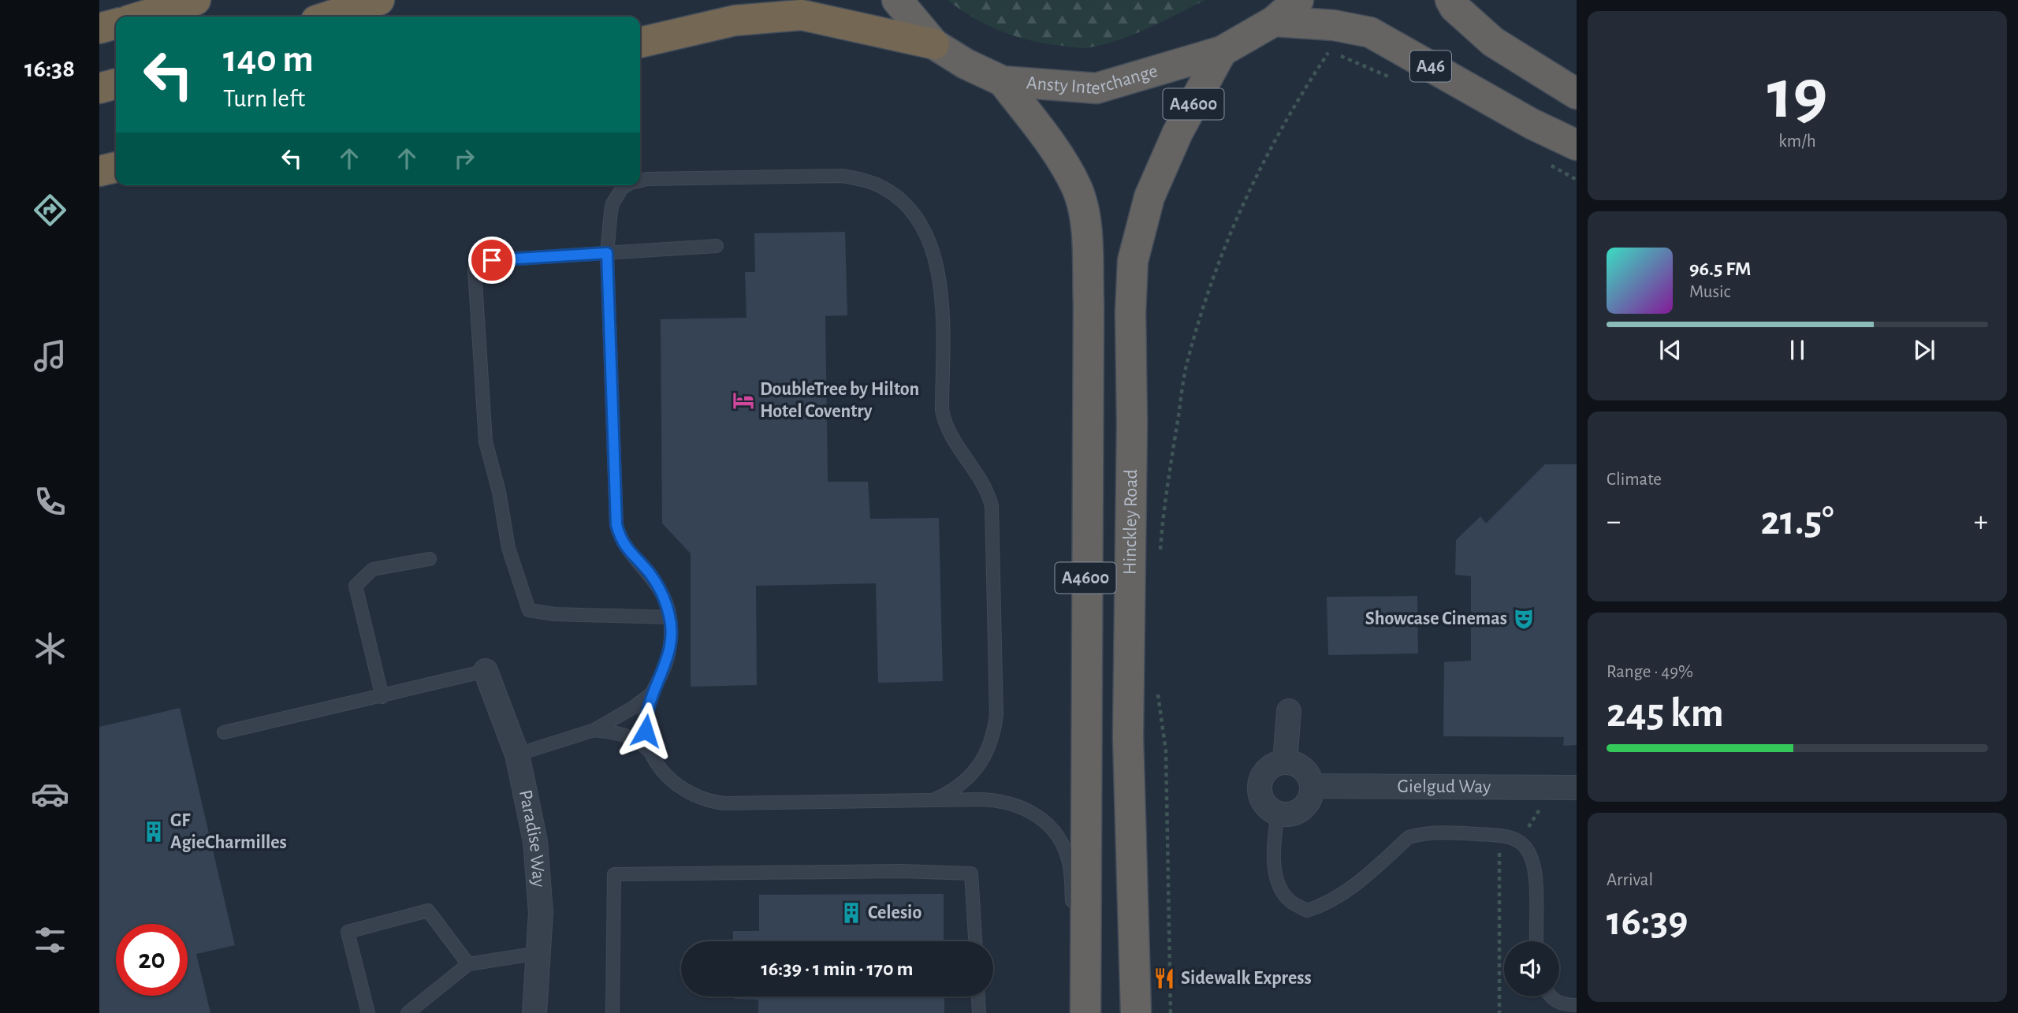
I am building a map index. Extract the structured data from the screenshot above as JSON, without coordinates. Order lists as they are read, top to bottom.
{
  "streets": {
    "highway": [
      "A46",
      "Ansty Interchange",
      "A4600",
      "Hinckley Road"
    ],
    "street": ["Gielgud Way", "Paradise Way"]
  },
  "crossings": [
    ["A46", "Ansty Interchange"],
    ["Ansty Interchange", "A4600"],
    ["Ansty Interchange", "Hinckley Road"]
  ],
  "places": {
    "hotel": ["DoubleTree by Hilton Hotel Coventry"],
    "theatre": ["Showcase Cinemas"],
    "building": ["GF AgieCharmilles", "Celesio"],
    "restaurant": ["Sidewalk Express"]
  },
  "page": {
    "tabs": "16:38",
    "tile": [
      ["19", "km/h"],
      "Climate",
      ["Range · 49%", "245 km"],
      ["Arrival", "16:39"]
    ],
    "turn": ["140 m", "Turn left"],
    "song": ["96.5 FM", "Music"],
    "heat": ["−", "21.5°", "+"],
    "limit": "20",
    "trip": "16:39 · 1 min · 170 m"
  }
}
